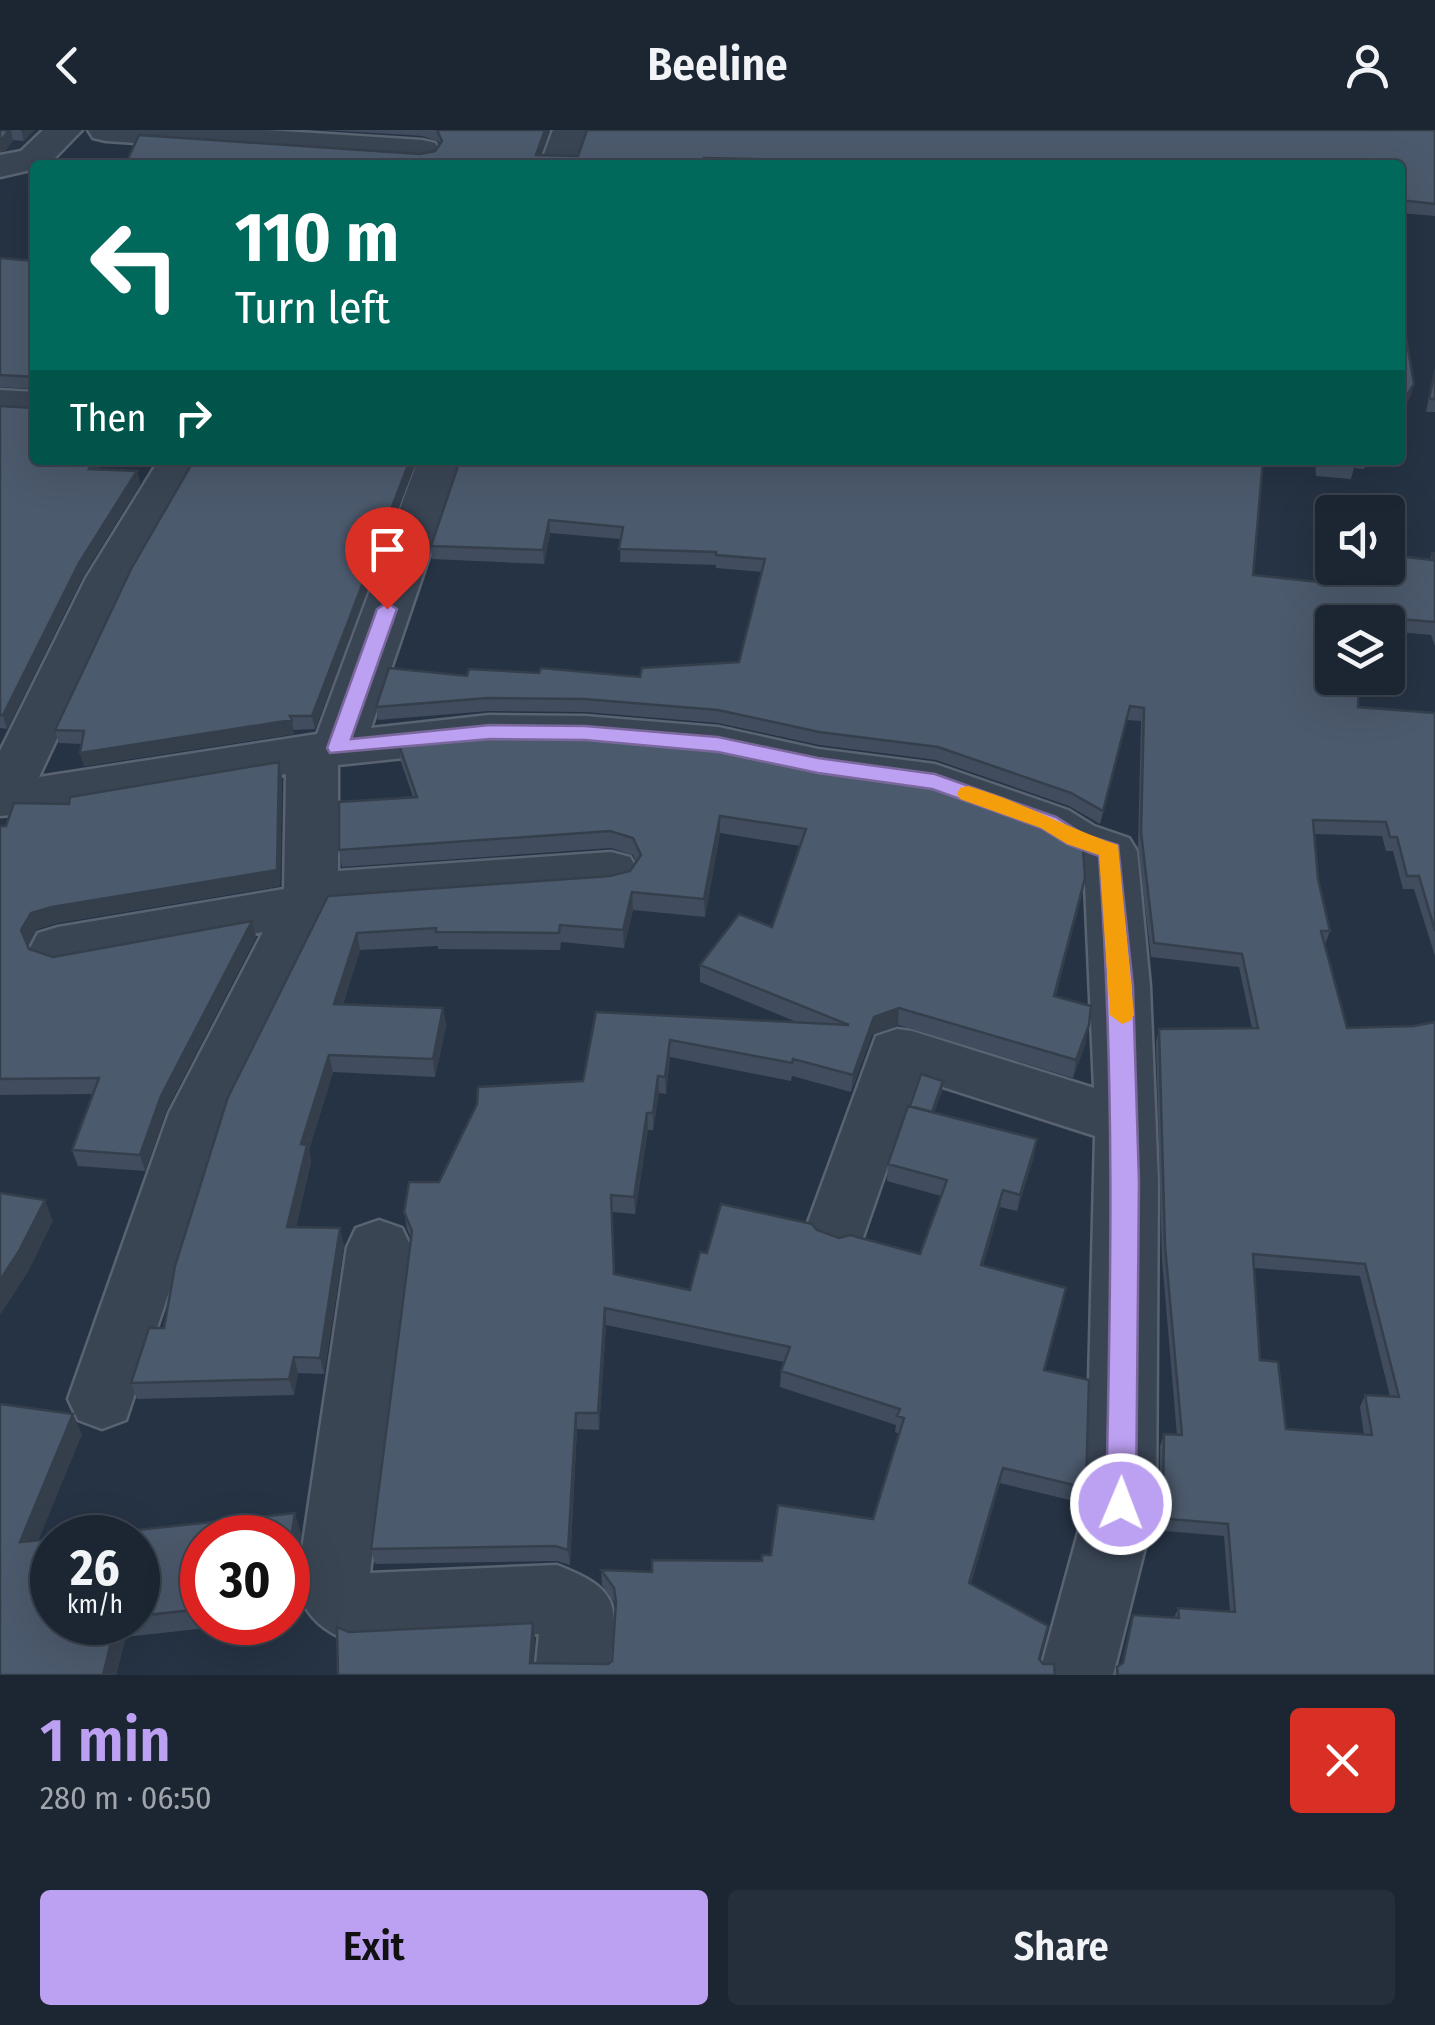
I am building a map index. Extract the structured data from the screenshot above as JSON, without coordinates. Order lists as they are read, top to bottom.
{
  "page": {
    "header": "Beeline",
    "turn": ["110 m", "Turn left"],
    "then": "Then",
    "speed": "26 km/h",
    "limit": "30",
    "heading": ["1 min", "280 m · 06:50"],
    "buttons": ["Exit", "Share"]
  }
}
